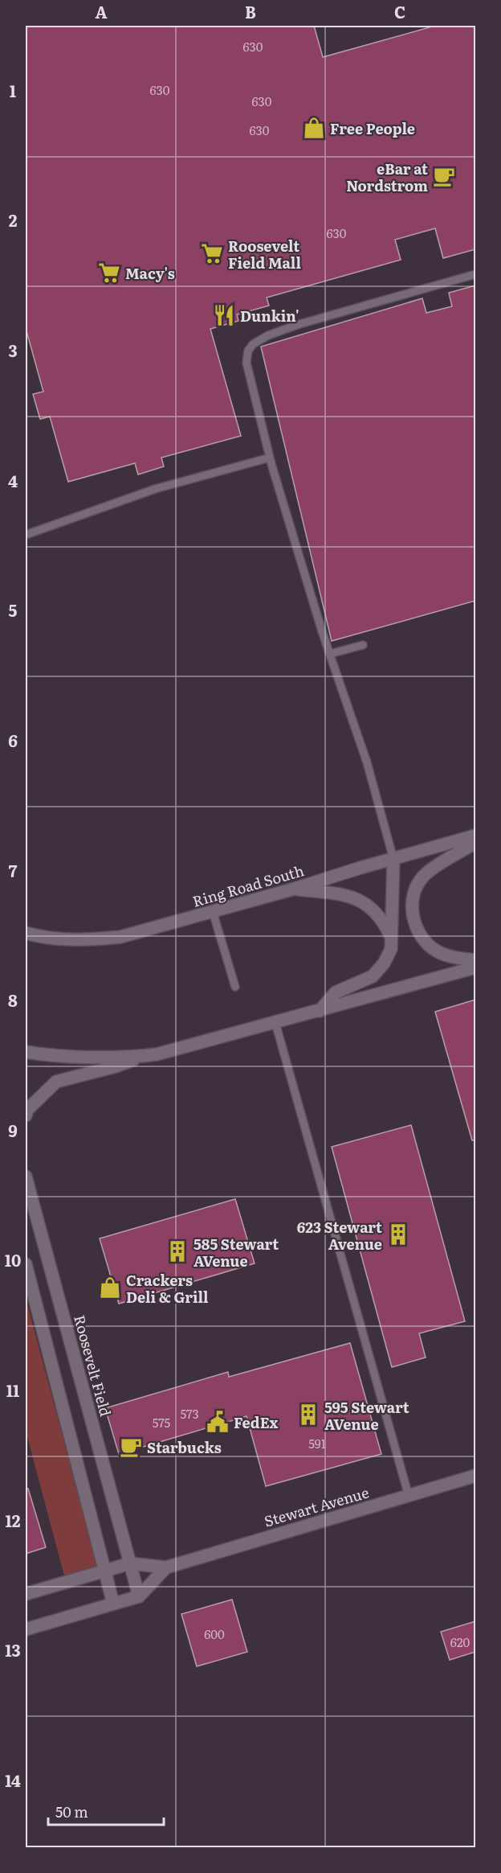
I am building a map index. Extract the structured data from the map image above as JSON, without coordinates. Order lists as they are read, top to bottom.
{
  "streets": {
    "street": ["Ring Road South", "Roosevelt Field", "Stewart Avenue"]
  },
  "crossings": [
    ["Roosevelt Field", "Stewart Avenue"]
  ],
  "places": {
    "shop": ["Free People", "Crackers Deli & Grill"],
    "cafe": ["eBar at Nordstrom", "Starbucks"],
    "supermarket": ["Roosevelt Field Mall", "Macy's"],
    "restaurant": ["Dunkin'"],
    "building": ["623 Stewart Avenue", "585 Stewart AVenue", "595 Stewart AVenue"],
    "public building": ["FedEx"]
  },
  "house_numbers": [
    "630",
    "630",
    "630",
    "630",
    "630",
    "573",
    "575",
    "591",
    "600",
    "620"
  ],
  "scale_bar": "50 m",
  "grid": {
    "columns": ["A", "B", "C"],
    "rows": [
      "1",
      "2",
      "3",
      "4",
      "5",
      "6",
      "7",
      "8",
      "9",
      "10",
      "11",
      "12",
      "13",
      "14"
    ]
  }
}
